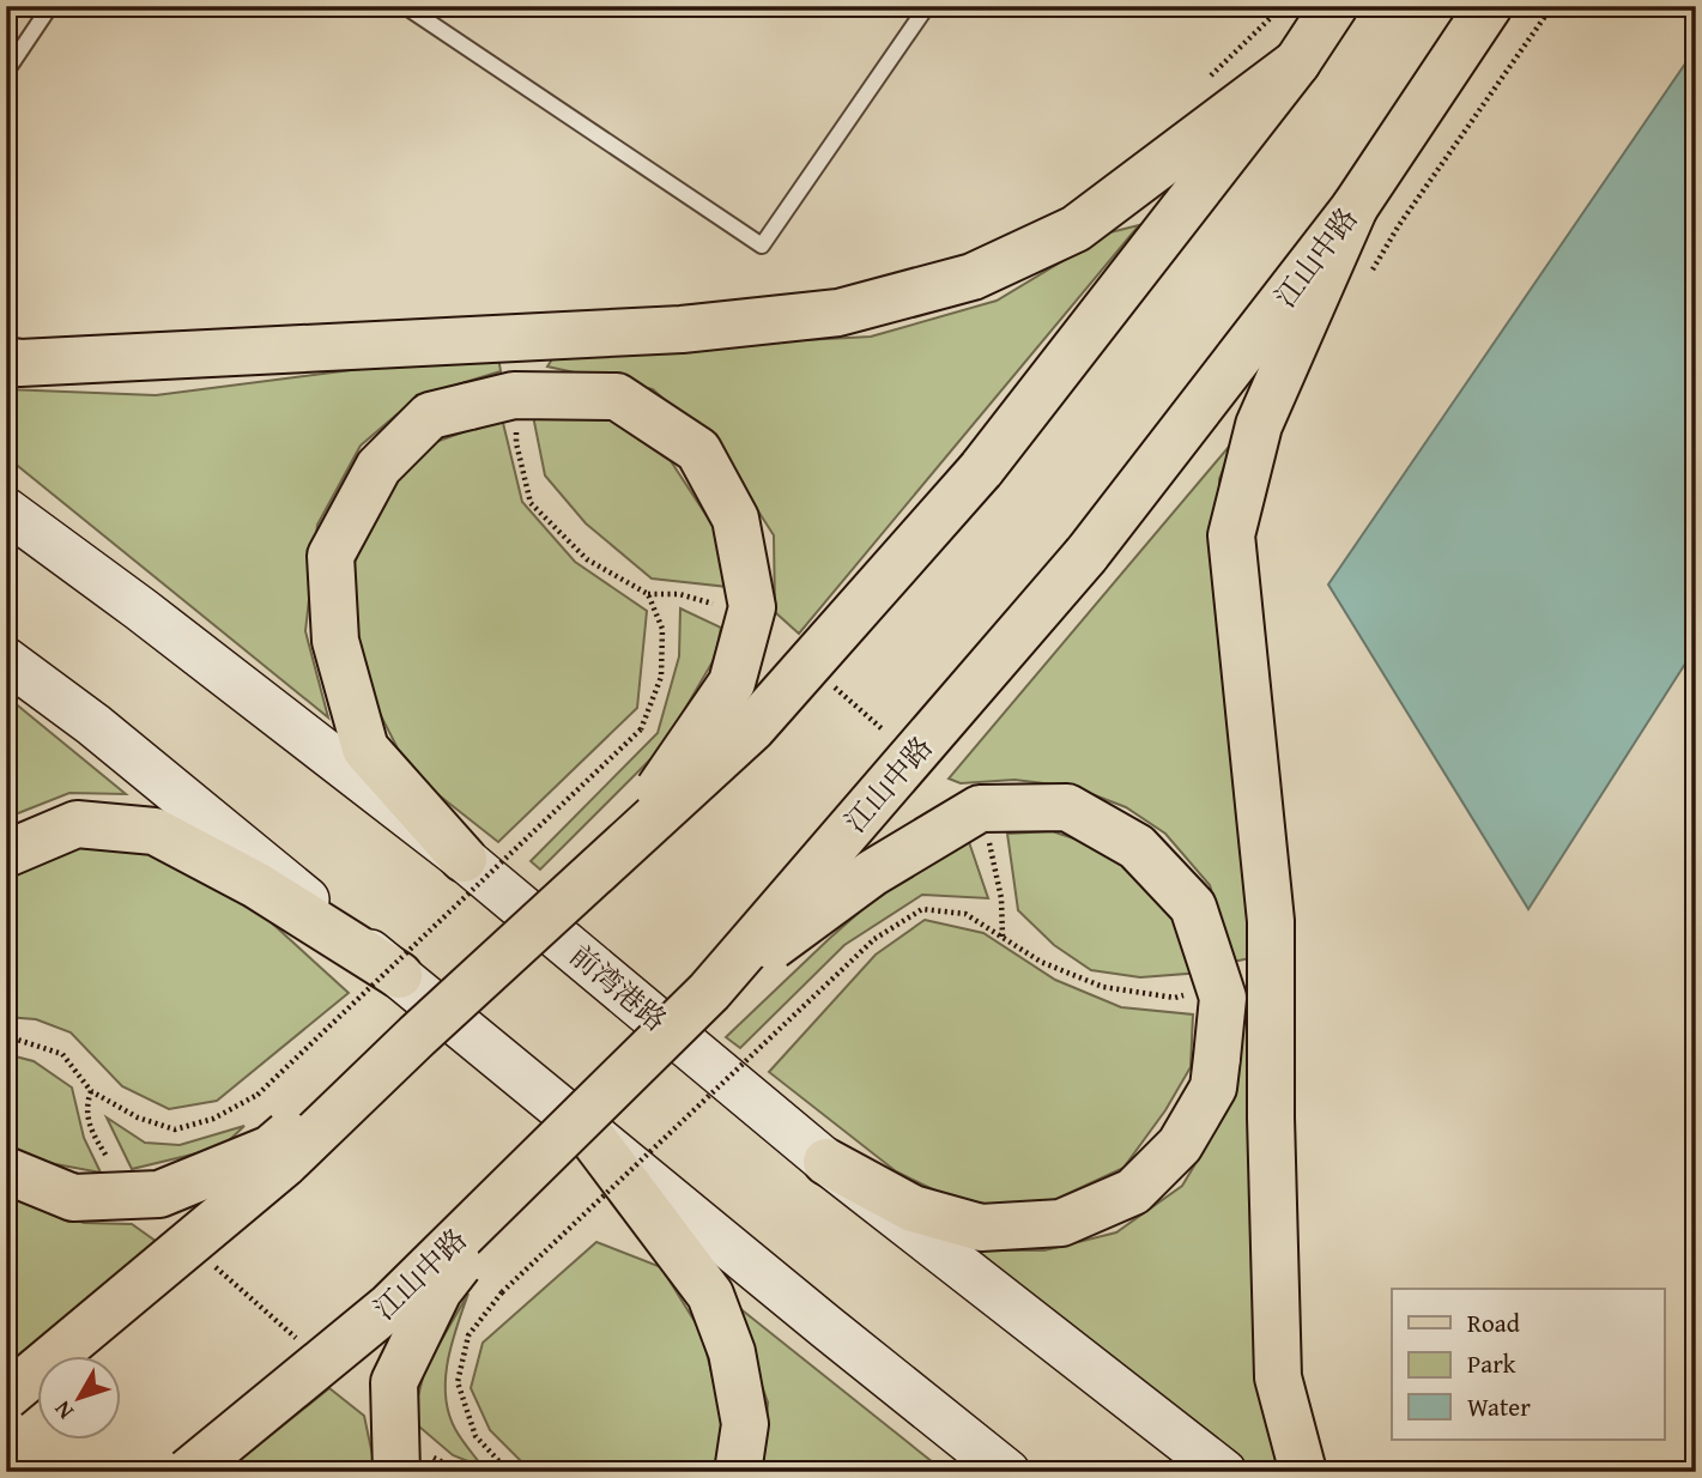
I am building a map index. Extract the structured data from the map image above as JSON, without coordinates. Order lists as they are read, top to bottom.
{
  "streets": {
    "main road": ["江山中路", "前湾港路"]
  },
  "legend": ["Road", "Park", "Water"],
  "north": "bottom left"
}
